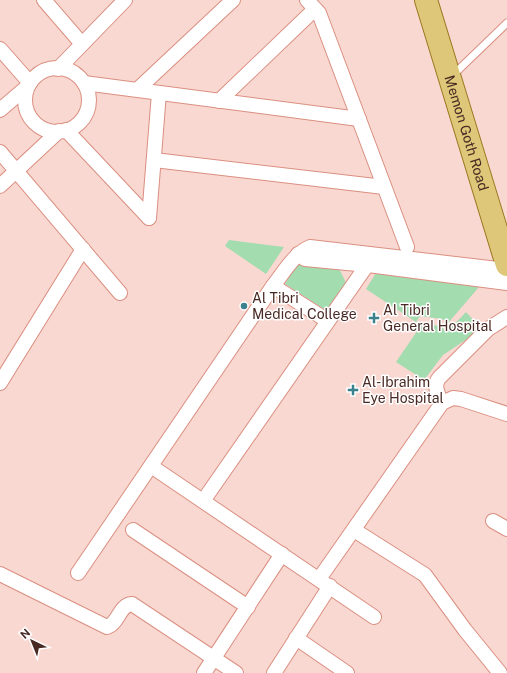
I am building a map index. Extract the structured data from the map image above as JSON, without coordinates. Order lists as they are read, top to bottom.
{
  "streets": {
    "main road": ["Memon Goth Road"]
  },
  "places": {
    "other": ["Al Tibri Medical College"],
    "health": ["Al Tibri General Hospital", "Al-Ibrahim Eye Hospital"]
  },
  "north": "top left"
}
